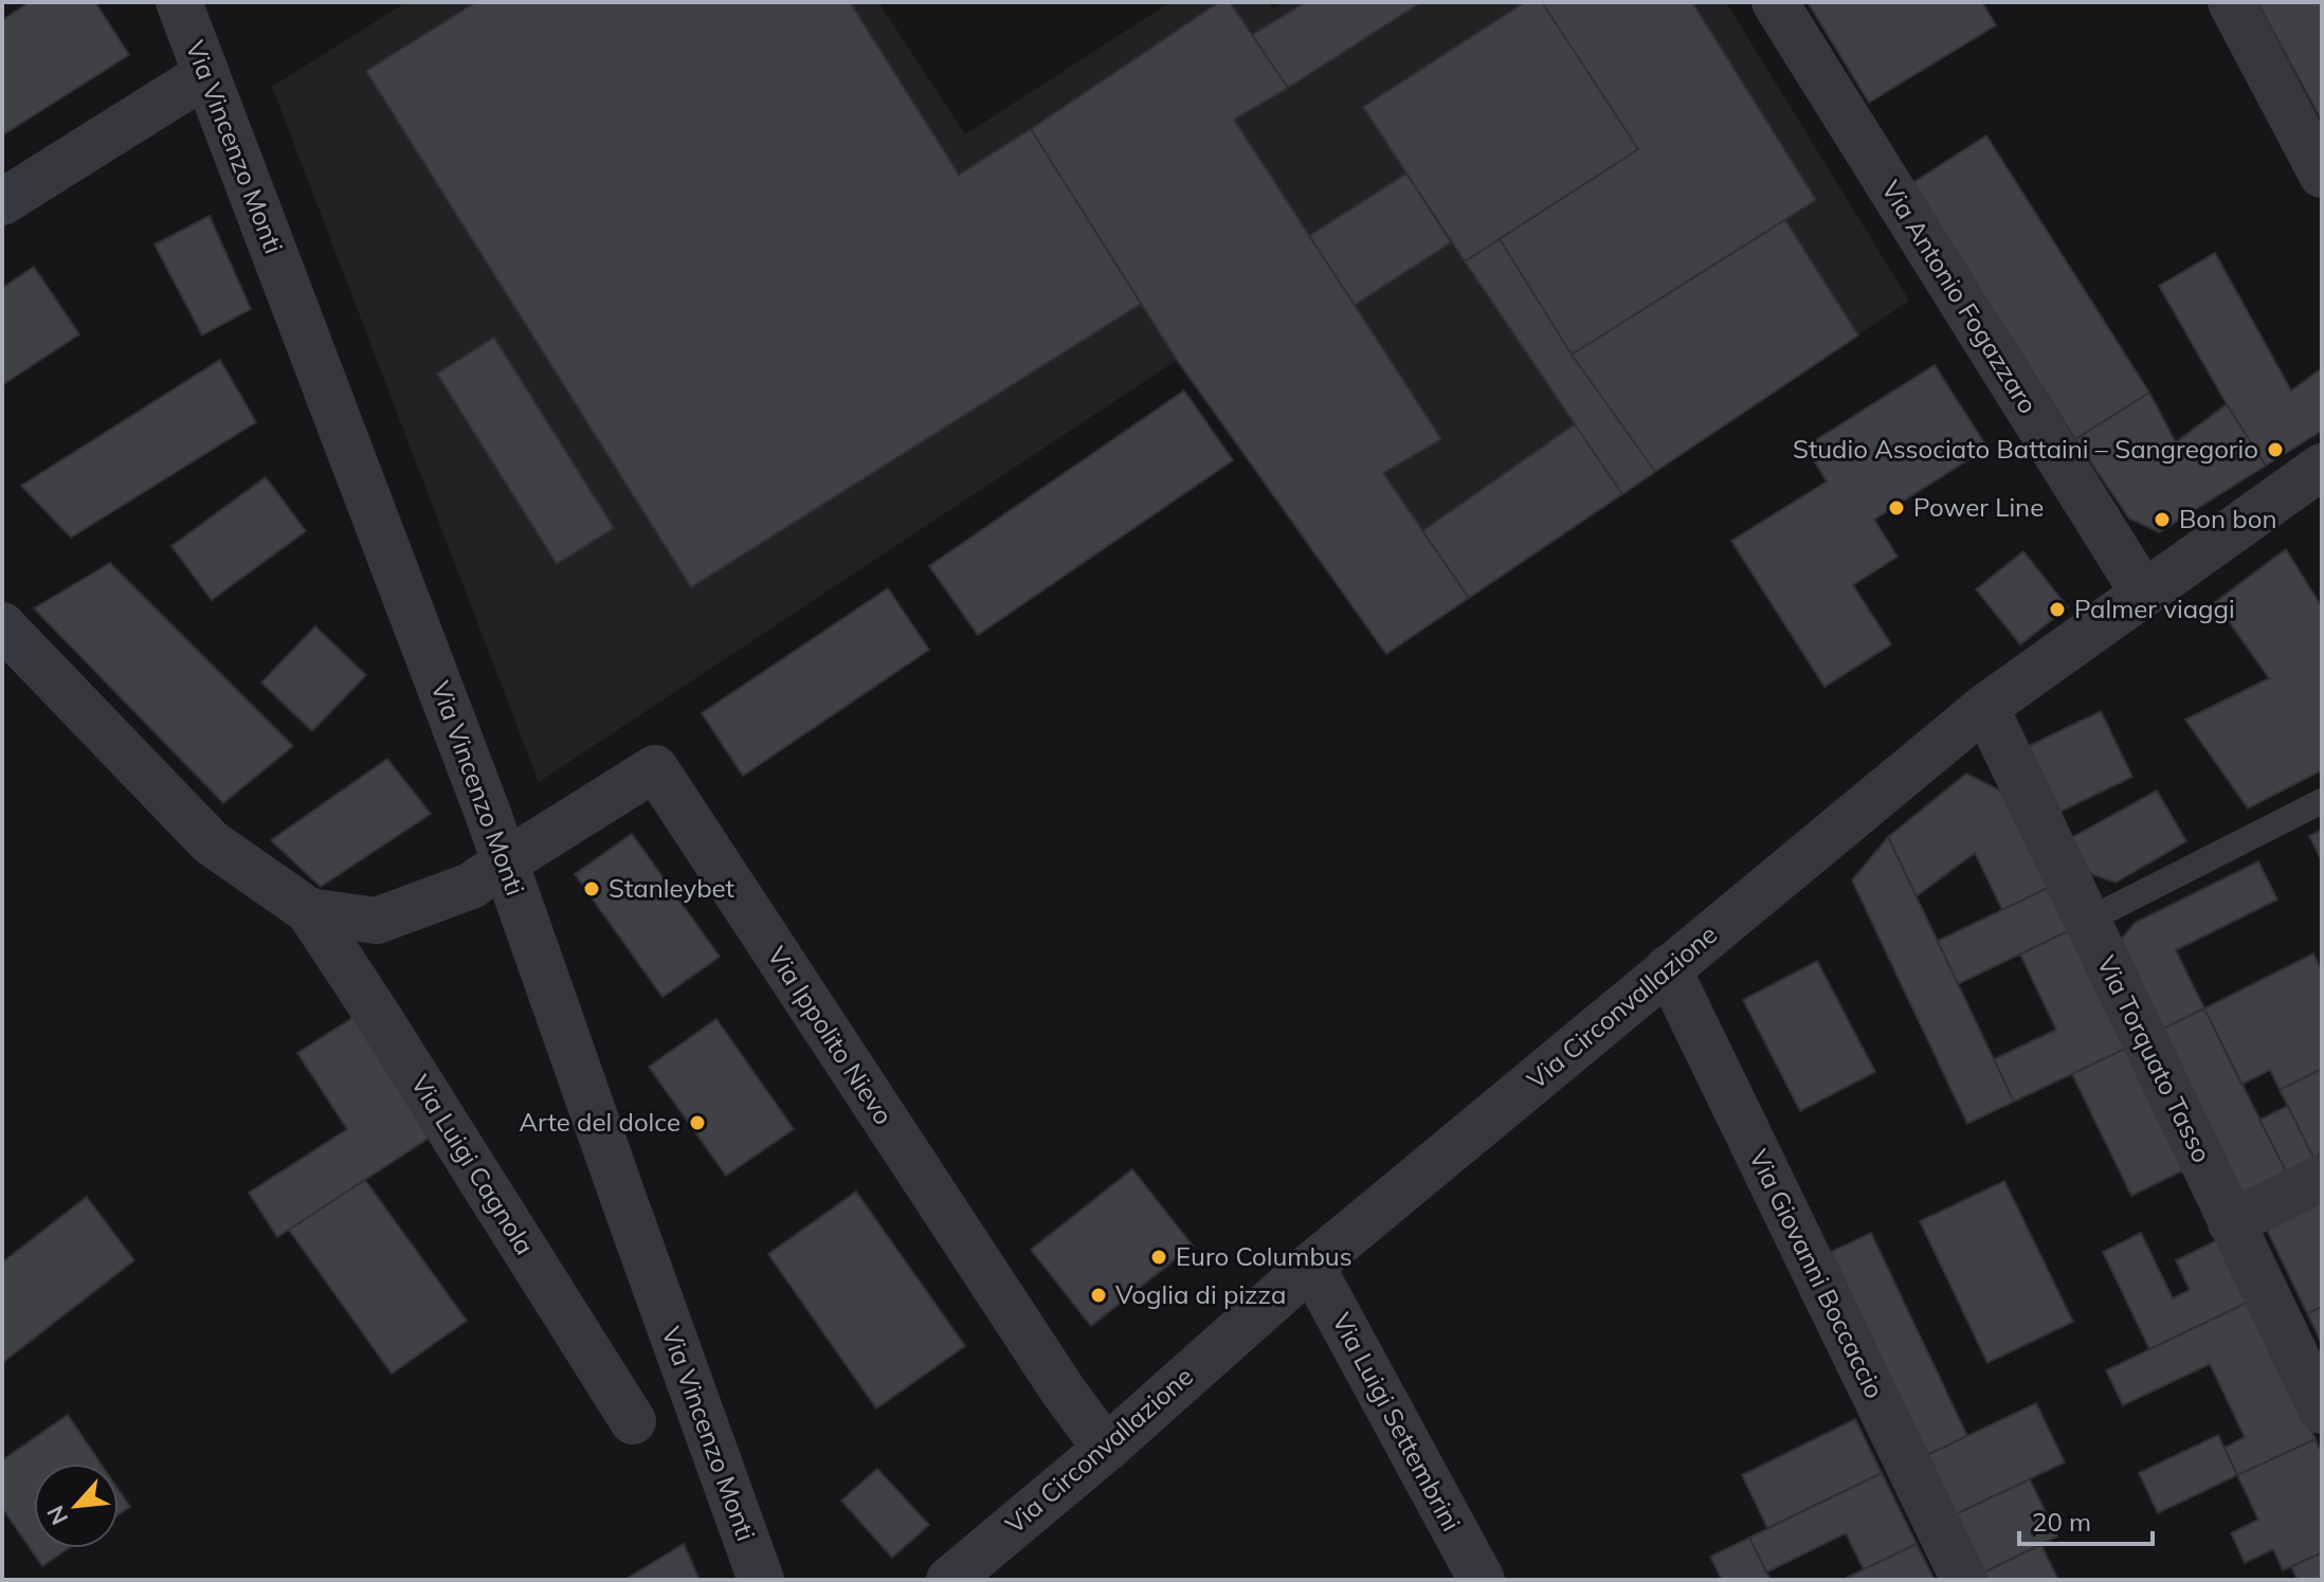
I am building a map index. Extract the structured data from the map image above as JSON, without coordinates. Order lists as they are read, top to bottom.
{
  "streets": {
    "street": [
      "Via Vincenzo Monti",
      "Via Antonio Fogazzaro",
      "Via Circonvallazione",
      "Via Ippolito Nievo",
      "Via Torquato Tasso",
      "Via Luigi Cagnola",
      "Via Giovanni Boccaccio",
      "Via Luigi Settembrini"
    ]
  },
  "crossings": [
    ["Via Vincenzo Monti", "Via Ippolito Nievo"],
    ["Via Vincenzo Monti", "Via Luigi Cagnola"],
    ["Via Antonio Fogazzaro", "Via Circonvallazione"],
    ["Via Circonvallazione", "Via Ippolito Nievo"],
    ["Via Circonvallazione", "Via Torquato Tasso"],
    ["Via Circonvallazione", "Via Giovanni Boccaccio"],
    ["Via Circonvallazione", "Via Luigi Settembrini"],
    ["Via Ippolito Nievo", "Via Luigi Cagnola"]
  ],
  "places": [
    "Studio Associato Battaini – Sangregorio",
    "Power Line",
    "Bon bon",
    "Palmer viaggi",
    "Stanleybet",
    "Arte del dolce",
    "Euro Columbus",
    "Voglia di pizza"
  ],
  "scale_bar": "20 m",
  "north": "bottom left"
}
